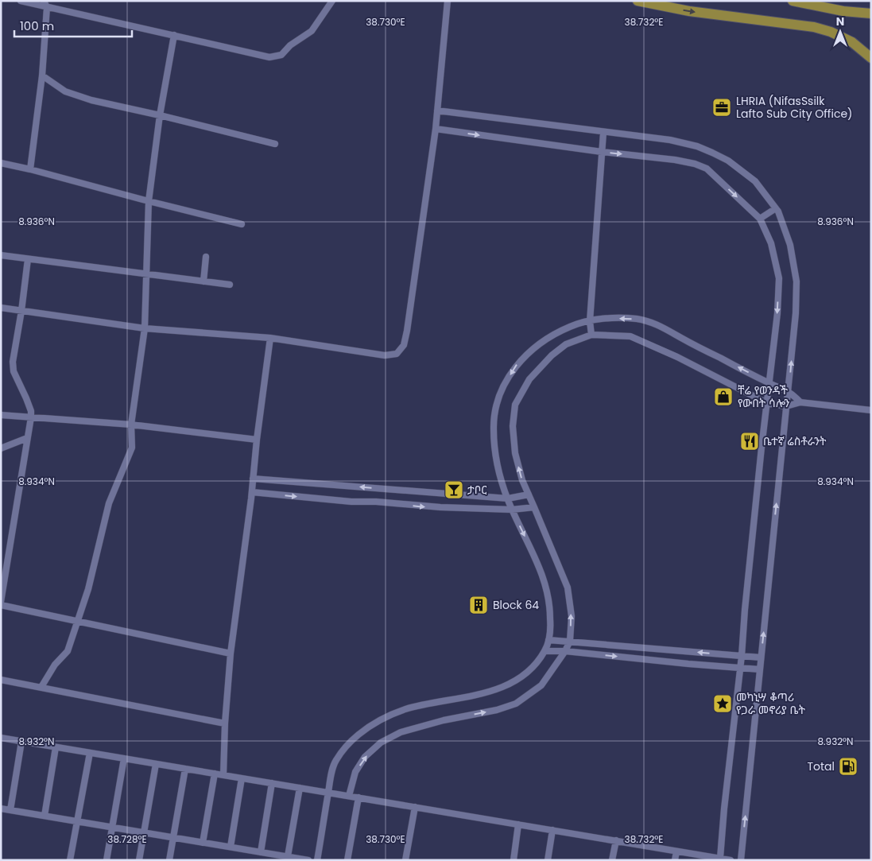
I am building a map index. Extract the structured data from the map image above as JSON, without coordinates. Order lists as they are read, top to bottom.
{
  "places": {
    "office": ["LHRIA (NifasSsilk Lafto Sub City Office)"],
    "shop": ["ቸሬ የወንዳች የውበት ሳሎን"],
    "restaurant": ["ቤተኛ ሬስቶራንት"],
    "bar": ["ታቦር"],
    "building": ["Block 64"],
    "place": ["መካኒሣ ቆጣሪ የጋራ መኖሪያ ቤት"],
    "fuel station": ["Total"]
  },
  "scale_bar": "100 m",
  "north": "top",
  "coordinates": [
    "38.730°E",
    "38.732°E",
    "8.936°N",
    "8.934°N",
    "8.932°N",
    "38.728°E"
  ]
}
